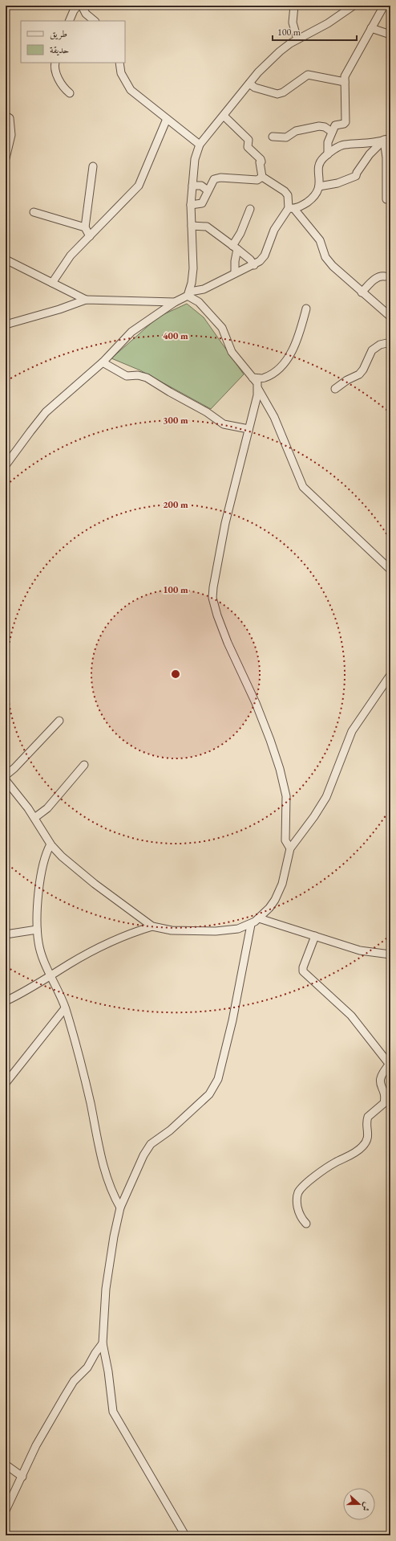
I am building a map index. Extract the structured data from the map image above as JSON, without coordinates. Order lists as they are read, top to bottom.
{
  "legend": ["طريق", "حديقة"],
  "scale_bar": "100 m",
  "north": "right",
  "rings": [
    "400 m",
    "300 m",
    "200 m",
    "100 m"
  ]
}
